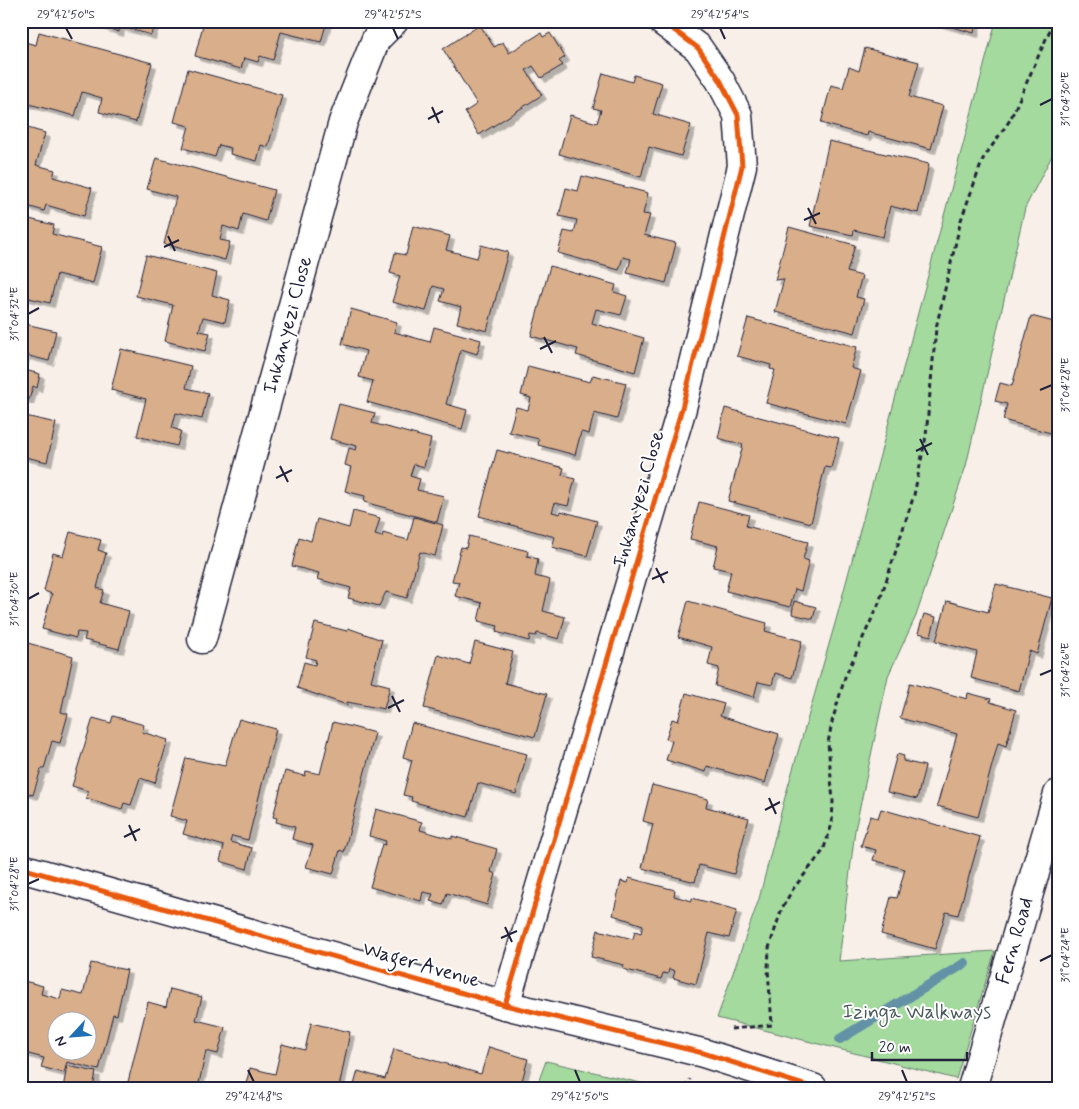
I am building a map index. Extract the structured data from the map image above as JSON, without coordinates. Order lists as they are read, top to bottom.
{
  "streets": {
    "street": ["Inkanyezi Close", "Fern Road", "Wager Avenue"]
  },
  "crossings": [
    ["Inkanyezi Close", "Wager Avenue"]
  ],
  "parks": ["Izinga Walkways"],
  "scale_bar": "20 m",
  "north": "bottom left",
  "coordinates": [
    "29°42'50\"S",
    "29°42'52\"S",
    "29°42'54\"S",
    "31°04'30\"E",
    "31°04'32\"E",
    "31°04'28\"E",
    "31°04'26\"E",
    "31°04'24\"E",
    "29°42'48\"S"
  ]
}
